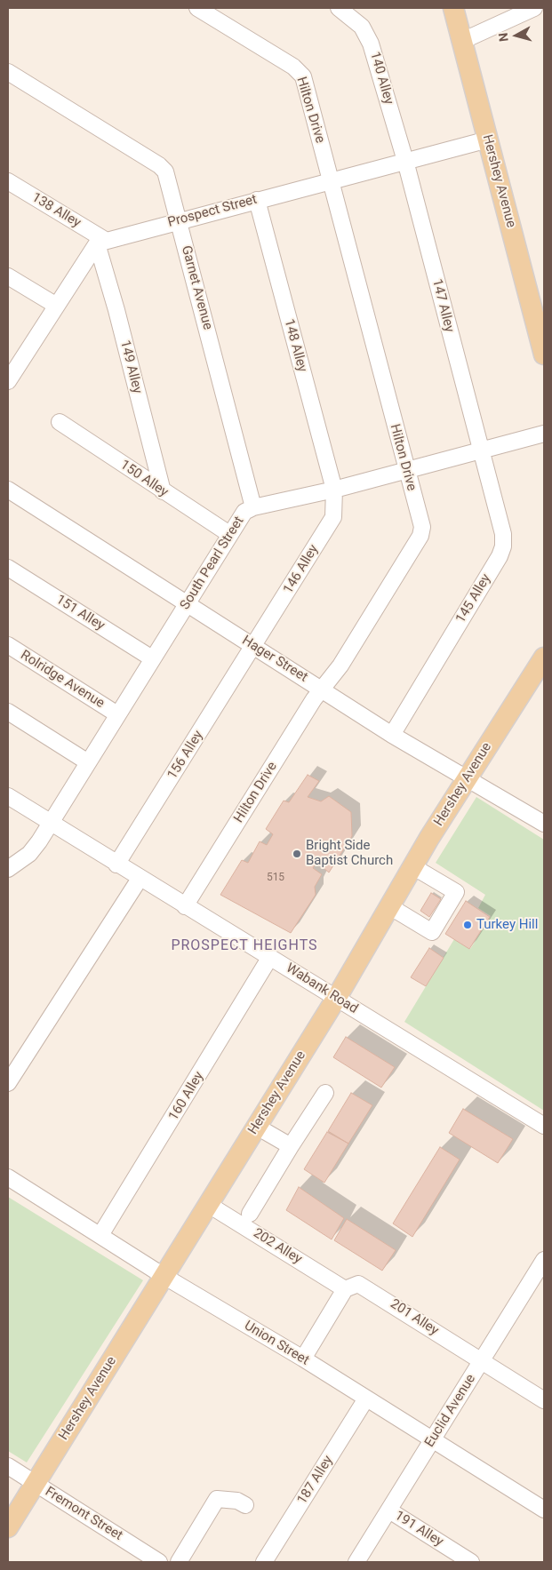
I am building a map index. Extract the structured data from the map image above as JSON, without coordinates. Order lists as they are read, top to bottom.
{
  "streets": {
    "main road": ["Hershey Avenue"],
    "street": [
      "140 Alley",
      "Hilton Drive",
      "138 Alley",
      "Prospect Street",
      "Garnet Avenue",
      "147 Alley",
      "148 Alley",
      "149 Alley",
      "150 Alley",
      "South Pearl Street",
      "146 Alley",
      "145 Alley",
      "151 Alley",
      "Hager Street",
      "Rolridge Avenue",
      "156 Alley",
      "Wabank Road",
      "160 Alley",
      "202 Alley",
      "201 Alley",
      "Union Street",
      "Euclid Avenue",
      "187 Alley",
      "Fremont Street",
      "191 Alley"
    ]
  },
  "crossings": [
    ["140 Alley", "Prospect Street"],
    ["140 Alley", "147 Alley"],
    ["Hilton Drive", "Prospect Street"],
    ["Hilton Drive", "South Pearl Street"],
    ["Hilton Drive", "Hager Street"],
    ["Hilton Drive", "Wabank Road"],
    ["Hershey Avenue", "Prospect Street"],
    ["Hershey Avenue", "Hager Street"],
    ["Hershey Avenue", "Wabank Road"],
    ["Hershey Avenue", "202 Alley"],
    ["Hershey Avenue", "Union Street"],
    ["Hershey Avenue", "Fremont Street"],
    ["138 Alley", "Prospect Street"],
    ["138 Alley", "149 Alley"],
    ["Prospect Street", "Garnet Avenue"],
    ["Prospect Street", "147 Alley"],
    ["Prospect Street", "148 Alley"],
    ["Prospect Street", "149 Alley"],
    ["Garnet Avenue", "South Pearl Street"],
    ["147 Alley", "South Pearl Street"],
    ["147 Alley", "145 Alley"],
    ["148 Alley", "South Pearl Street"],
    ["148 Alley", "146 Alley"],
    ["149 Alley", "150 Alley"],
    ["150 Alley", "South Pearl Street"],
    ["South Pearl Street", "146 Alley"],
    ["South Pearl Street", "145 Alley"],
    ["South Pearl Street", "151 Alley"],
    ["South Pearl Street", "Hager Street"],
    ["South Pearl Street", "Rolridge Avenue"],
    ["South Pearl Street", "Wabank Road"],
    ["146 Alley", "Hager Street"],
    ["146 Alley", "156 Alley"],
    ["145 Alley", "Hager Street"],
    ["Hager Street", "156 Alley"],
    ["156 Alley", "Wabank Road"],
    ["Wabank Road", "160 Alley"],
    ["160 Alley", "Union Street"],
    ["202 Alley", "201 Alley"],
    ["201 Alley", "Euclid Avenue"],
    ["Union Street", "Euclid Avenue"],
    ["Union Street", "187 Alley"],
    ["Euclid Avenue", "191 Alley"]
  ],
  "districts": ["PROSPECT HEIGHTS"],
  "places": ["Bright Side Baptist Church", "Turkey Hill"],
  "house_numbers": ["515"],
  "north": "left"
}
